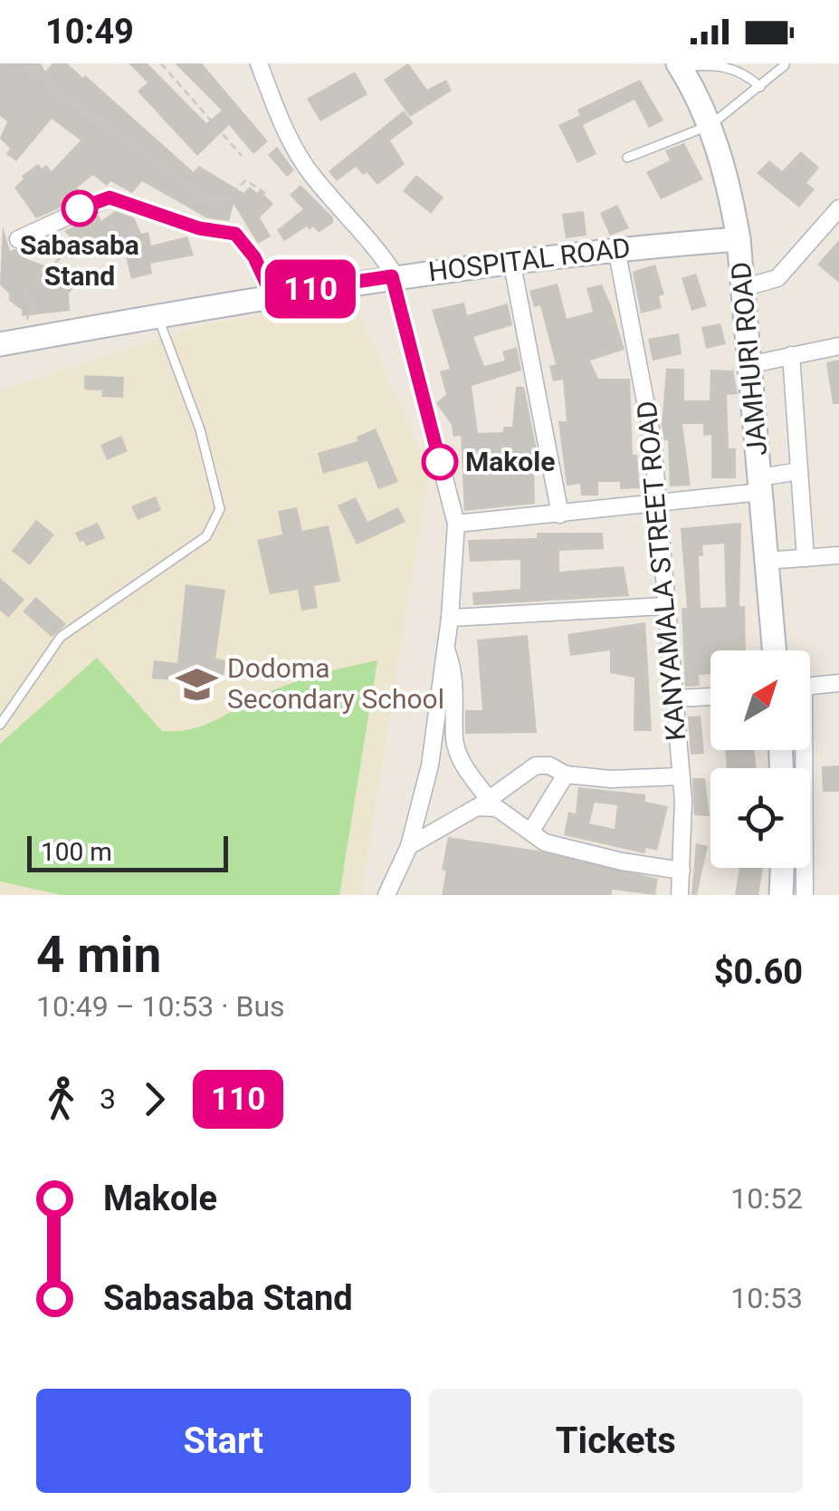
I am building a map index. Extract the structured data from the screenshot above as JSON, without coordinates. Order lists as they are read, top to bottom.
{
  "streets": {
    "street": ["HOSPITAL ROAD", "JAMHURI ROAD", "KANYAMALA STREET ROAD"]
  },
  "crossings": [
    ["HOSPITAL ROAD", "JAMHURI ROAD"],
    ["HOSPITAL ROAD", "KANYAMALA STREET ROAD"]
  ],
  "places": {
    "other": ["Sabasaba Stand", "Makole"],
    "school or university": ["Dodoma Secondary School"]
  },
  "lines": ["bus line 110"],
  "scale_bar": "100 m",
  "north": "top right",
  "page": {
    "status": "10:49",
    "on_map": "110",
    "scale": "100 m",
    "heading": ["4 min", "10:49 – 10:53 · Bus", "$0.60"],
    "legs": ["3", "110"],
    "list": [
      {
        "name": "Makole",
        "value": "10:52"
      },
      {
        "name": "Sabasaba Stand",
        "value": "10:53"
      }
    ],
    "buttons": ["Start", "Tickets"]
  }
}
